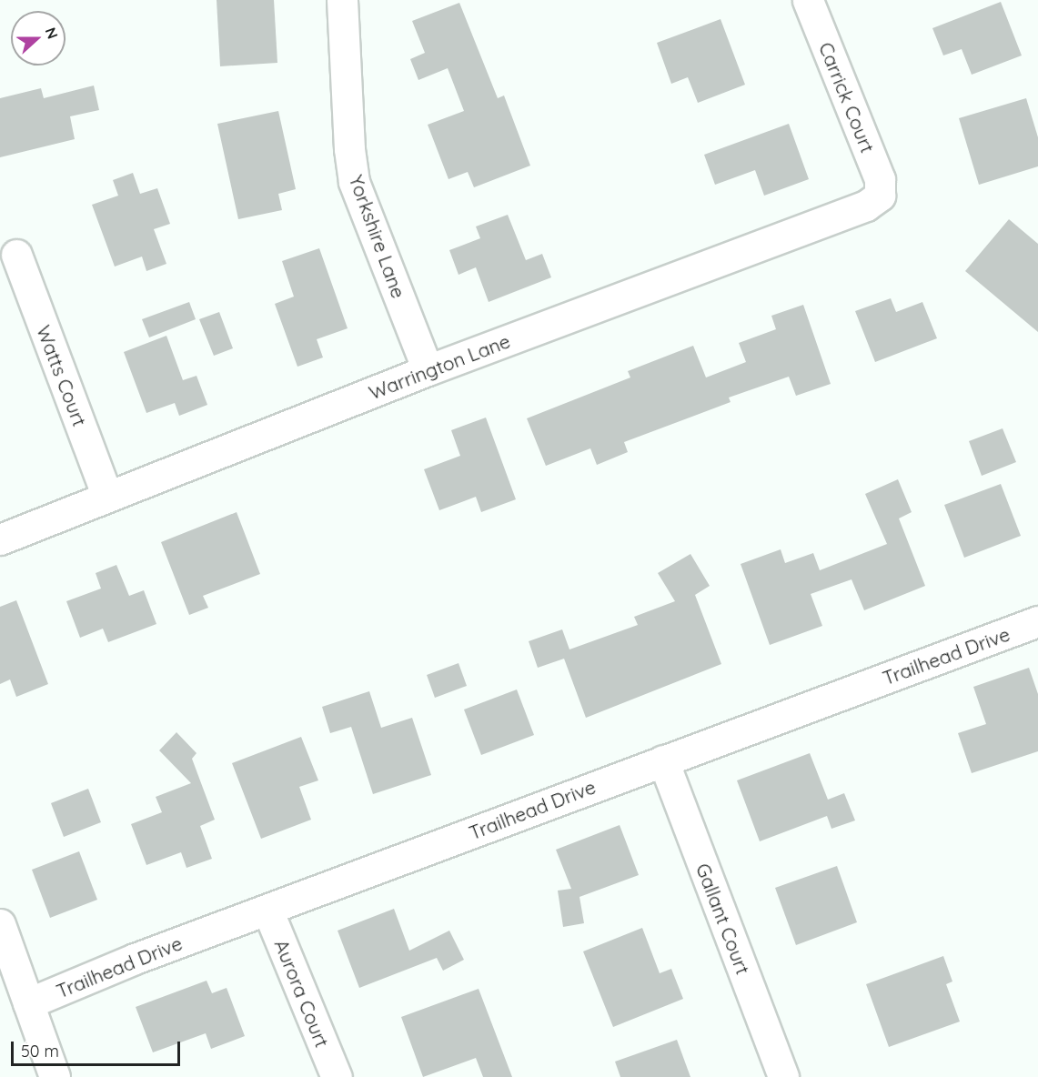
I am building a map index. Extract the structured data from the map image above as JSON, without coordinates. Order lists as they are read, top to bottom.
{
  "streets": {
    "street": [
      "Carrick Court",
      "Yorkshire Lane",
      "Warrington Lane",
      "Watts Court",
      "Trailhead Drive",
      "Gallant Court",
      "Aurora Court"
    ]
  },
  "crossings": [
    ["Carrick Court", "Warrington Lane"],
    ["Yorkshire Lane", "Warrington Lane"],
    ["Warrington Lane", "Watts Court"],
    ["Trailhead Drive", "Gallant Court"],
    ["Trailhead Drive", "Aurora Court"]
  ],
  "scale_bar": "50 m",
  "north": "right"
}
